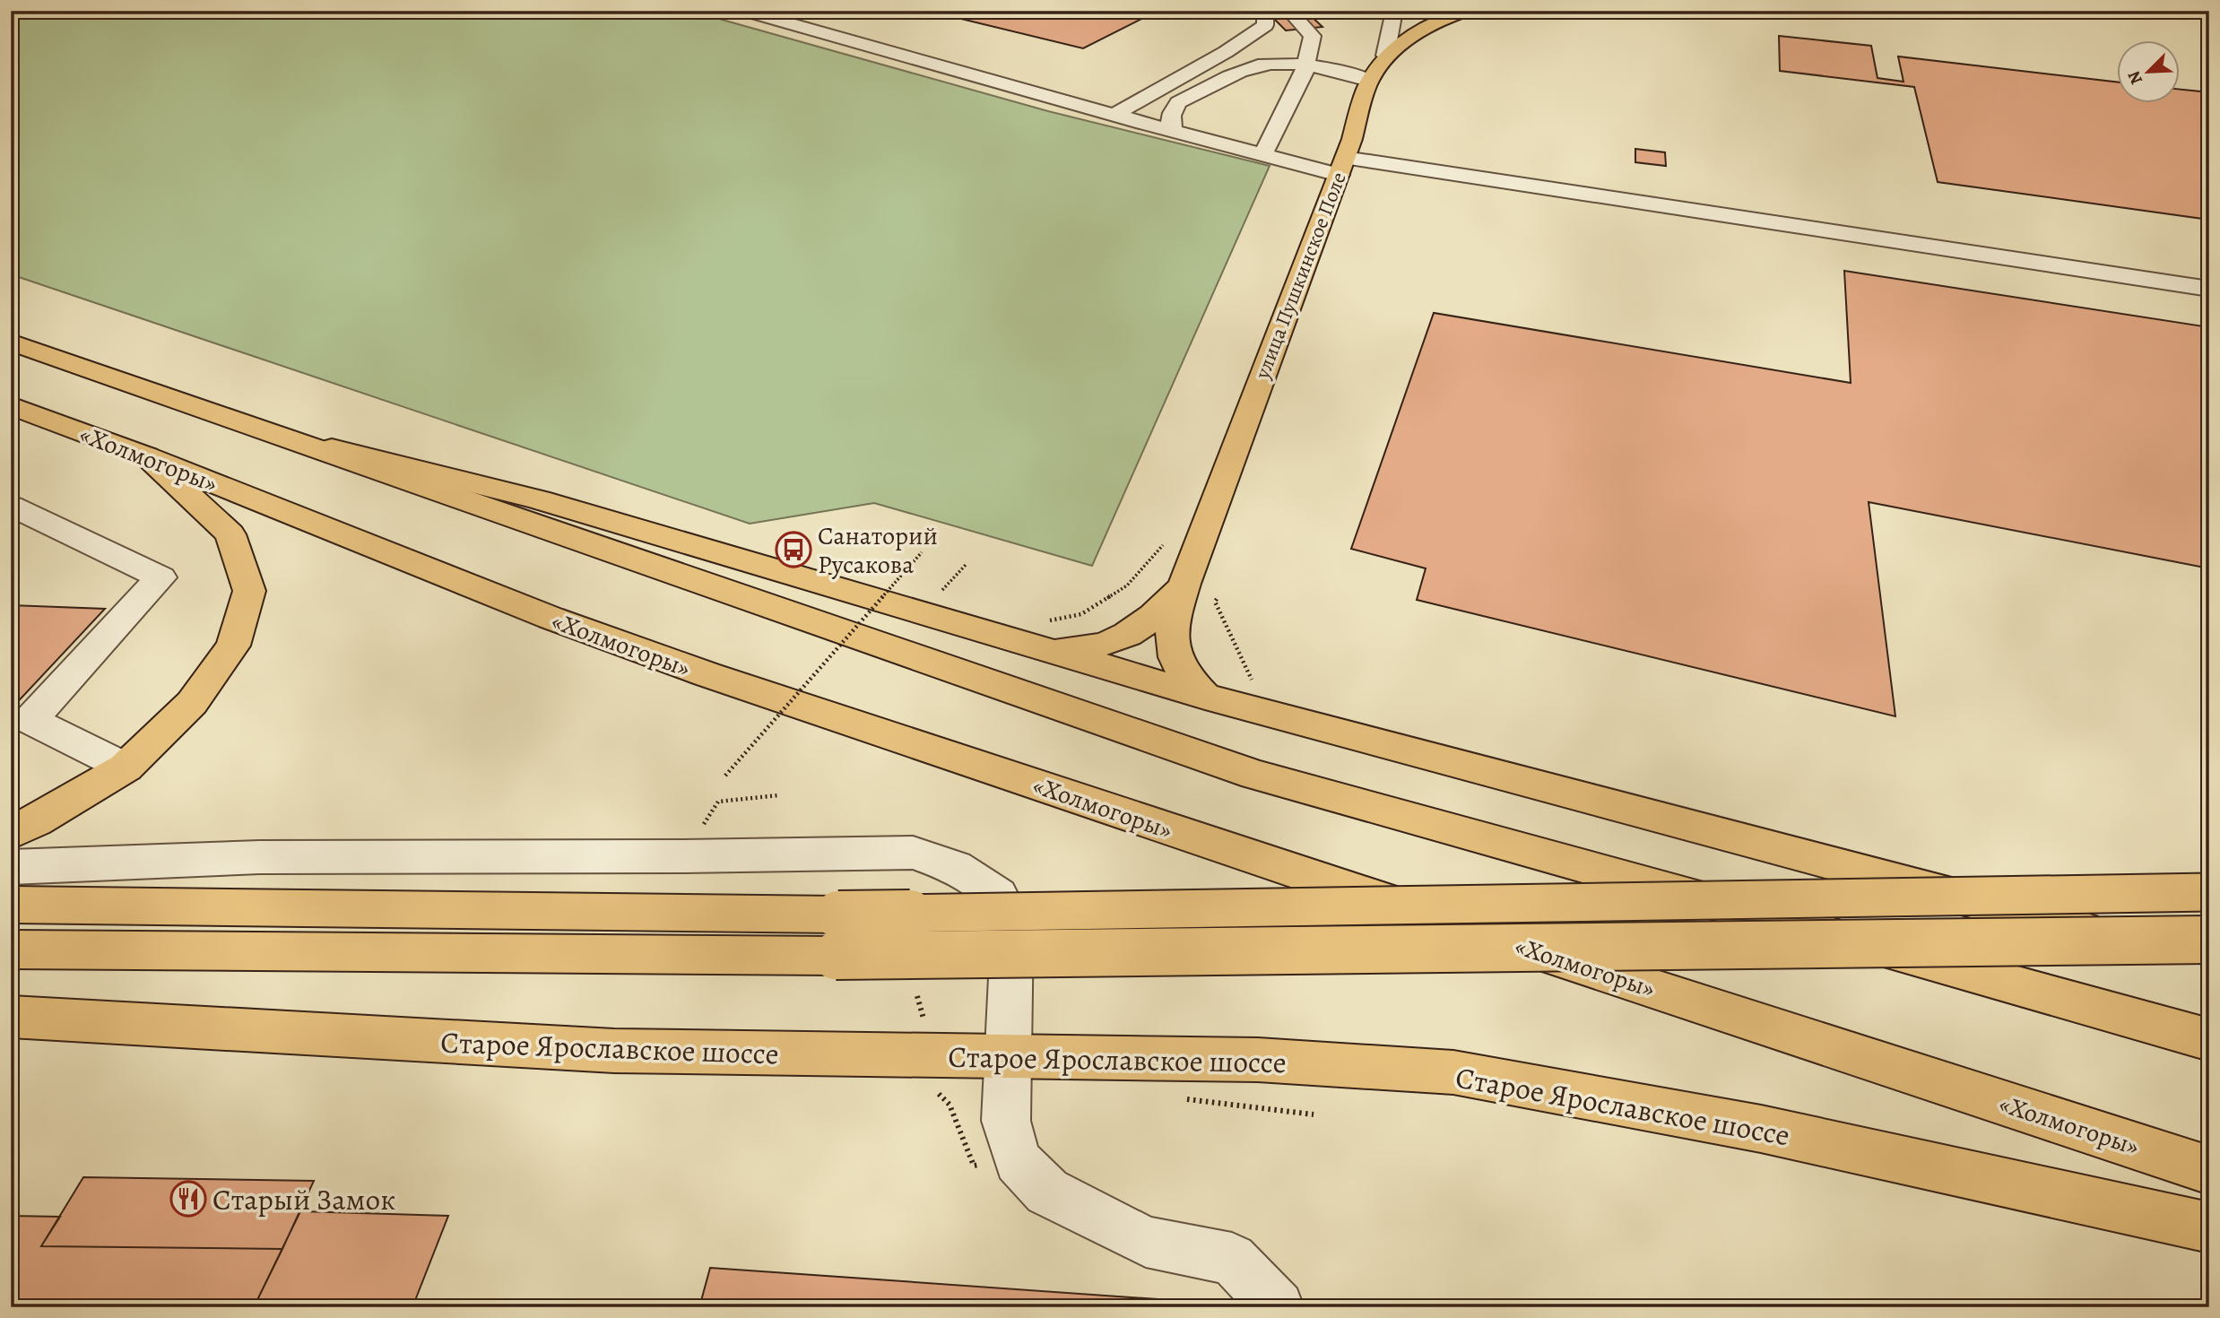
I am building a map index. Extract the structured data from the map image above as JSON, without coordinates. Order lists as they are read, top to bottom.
{
  "streets": {
    "main road": ["улица Пушкинское Поле", "«Холмогоры»", "Старое Ярославское шоссе"]
  },
  "places": {
    "bus stop": ["Санаторий Русакова"],
    "restaurant": ["Старый Замок"]
  },
  "north": "bottom left"
}
